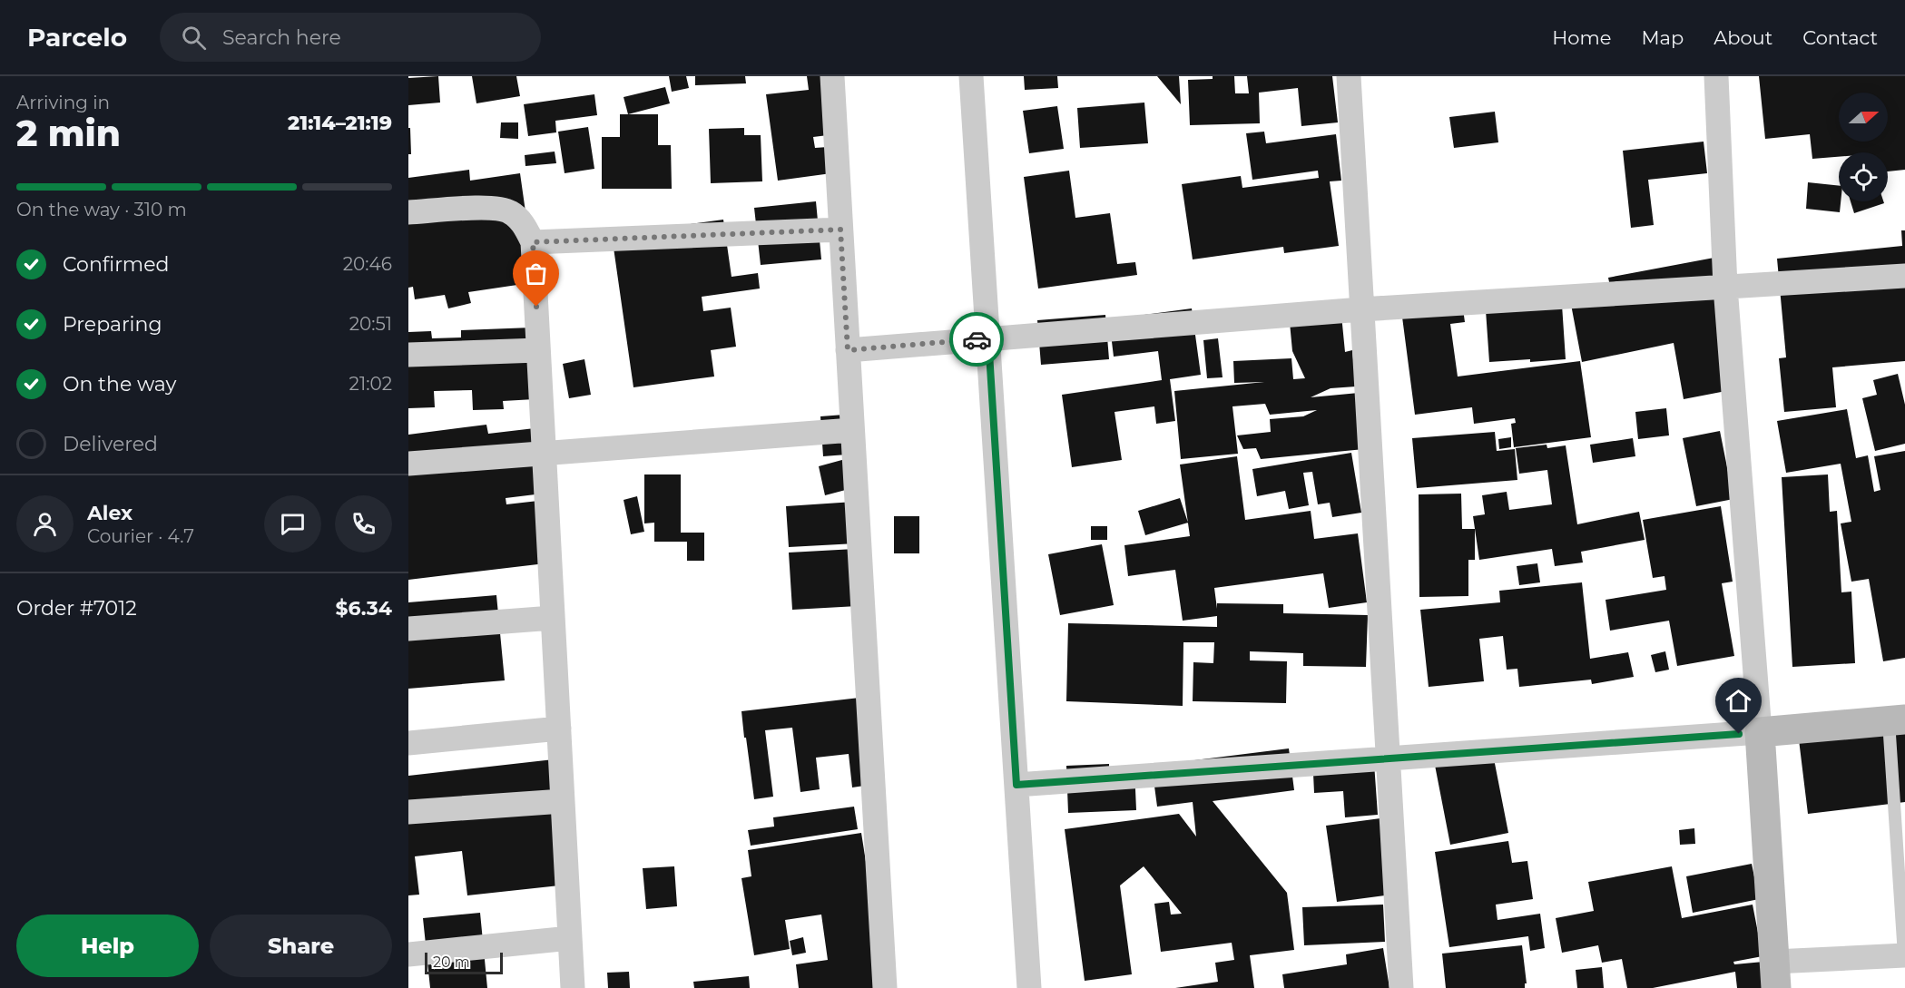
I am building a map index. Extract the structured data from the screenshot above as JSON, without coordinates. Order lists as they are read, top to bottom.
{
  "scale_bar": "20 m",
  "north": "right",
  "page": {
    "header": "Parcelo",
    "search": "Search here",
    "nav": [
      "Home",
      "Map",
      "About",
      "Contact"
    ],
    "heading": ["2 min", "Arriving in", "21:14–21:19"],
    "panel": [
      "Alex",
      "Courier · 4.7",
      "Order #7012",
      "$6.34"
    ],
    "bar": "On the way · 310 m",
    "list": [
      ["Confirmed", "20:46"],
      ["Preparing", "20:51"],
      ["On the way", "21:02"],
      "Delivered"
    ],
    "buttons": ["Help", "Share"],
    "scale": "20 m"
  }
}
